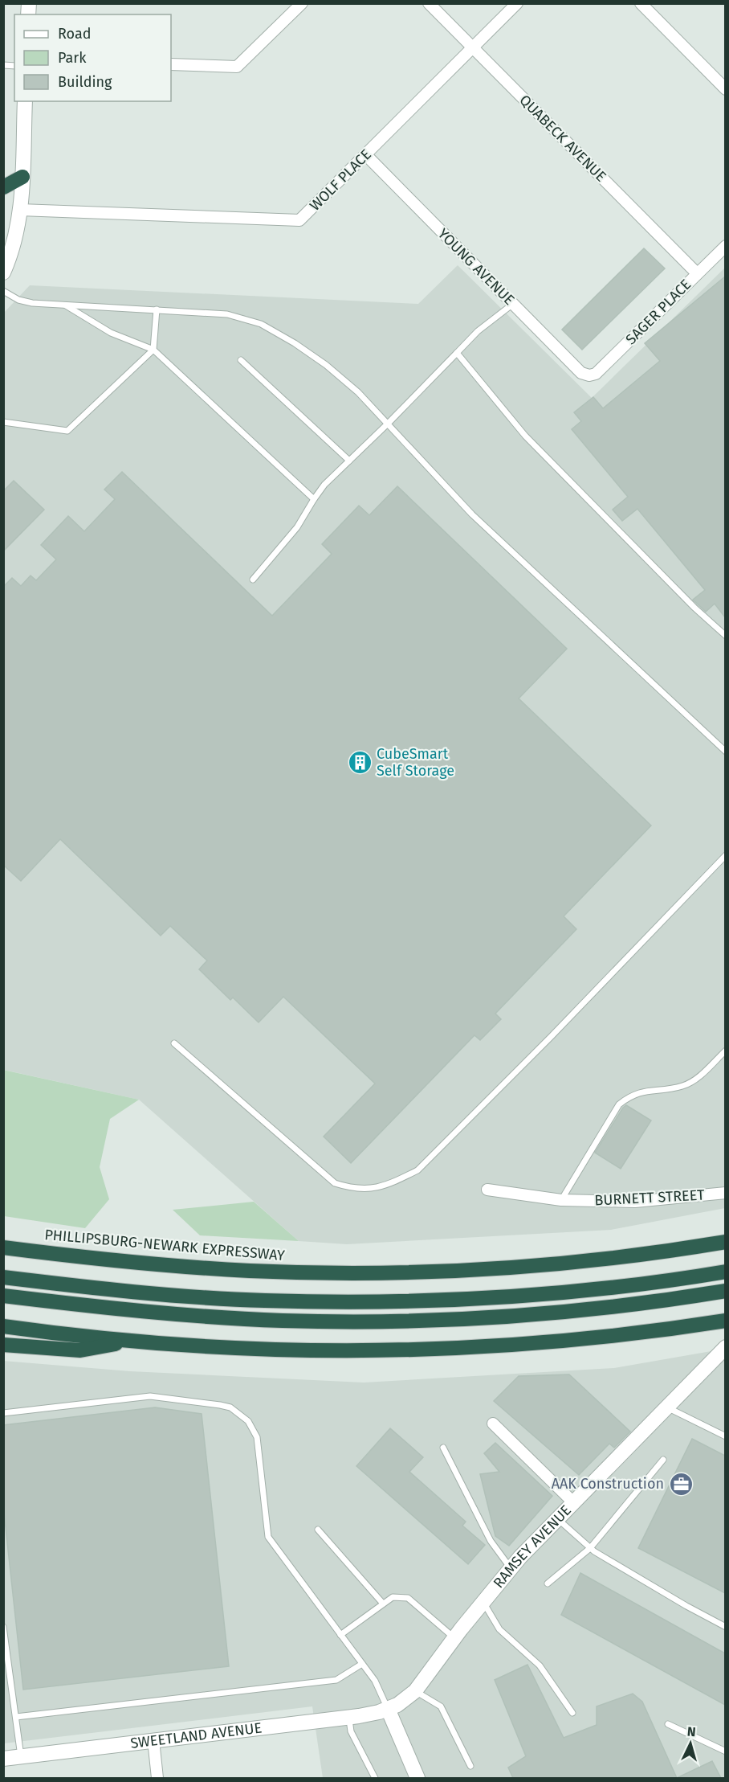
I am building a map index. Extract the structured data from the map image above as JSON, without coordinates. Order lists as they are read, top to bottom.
{
  "streets": {
    "highway": ["PHILLIPSBURG-NEWARK EXPRESSWAY"],
    "street": [
      "QUABECK AVENUE",
      "WOLF PLACE",
      "YOUNG AVENUE",
      "SAGER PLACE",
      "BURNETT STREET",
      "RAMSEY AVENUE",
      "SWEETLAND AVENUE"
    ]
  },
  "crossings": [
    ["QUABECK AVENUE", "WOLF PLACE"],
    ["QUABECK AVENUE", "SAGER PLACE"],
    ["WOLF PLACE", "YOUNG AVENUE"],
    ["YOUNG AVENUE", "SAGER PLACE"],
    ["RAMSEY AVENUE", "SWEETLAND AVENUE"]
  ],
  "places": {
    "building": ["CubeSmart Self Storage"],
    "office": ["AAK Construction"]
  },
  "legend": ["Road", "Park", "Building"],
  "north": "top"
}
